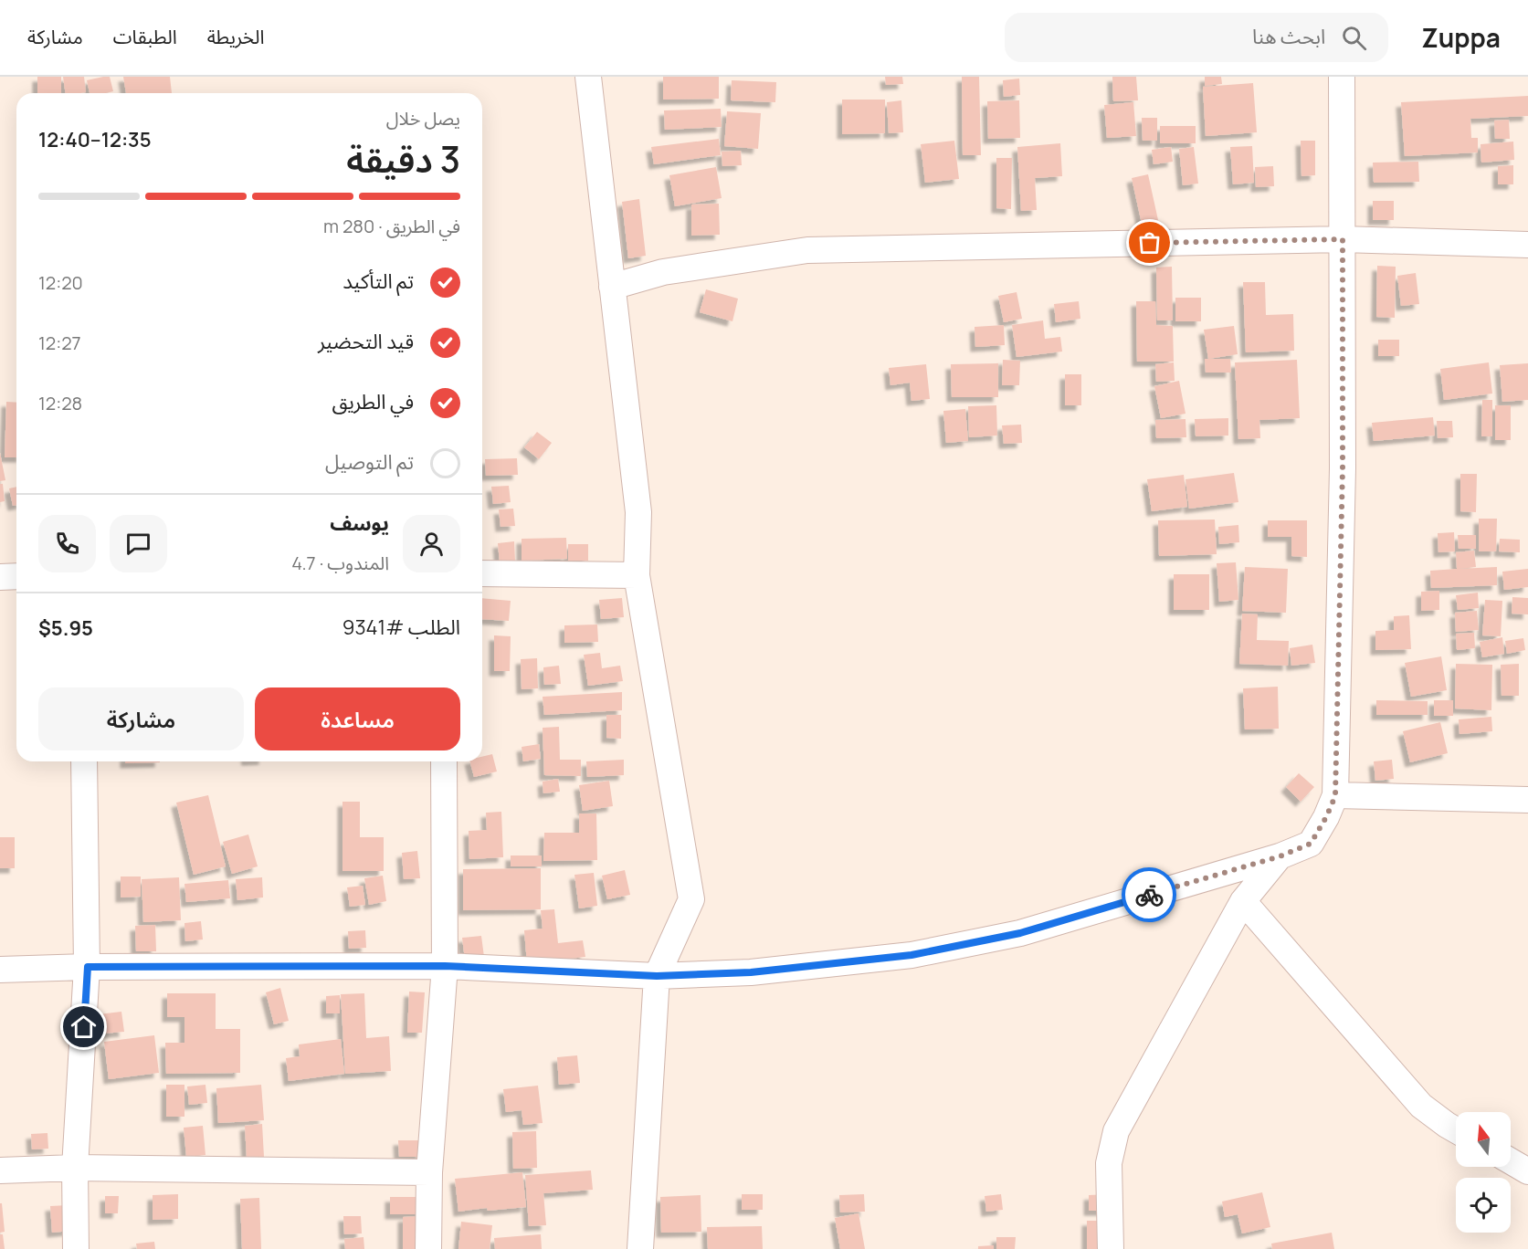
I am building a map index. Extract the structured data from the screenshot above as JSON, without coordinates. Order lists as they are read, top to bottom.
{
  "north": "top",
  "page": {
    "header": "Zuppa",
    "search": "ابحث هنا",
    "nav": ["الخريطة", "الطبقات", "مشاركة"],
    "heading": ["3 دقيقة", "يصل خلال", "12:35–12:40"],
    "panel": [
      "يوسف",
      "المندوب · 4.7",
      "الطلب #9341",
      "$5.95"
    ],
    "bar": "في الطريق · 280 m",
    "list": [
      ["تم التأكيد", "12:20"],
      ["قيد التحضير", "12:27"],
      ["في الطريق", "12:28"],
      "تم التوصيل"
    ],
    "buttons": ["مساعدة", "مشاركة"]
  }
}
